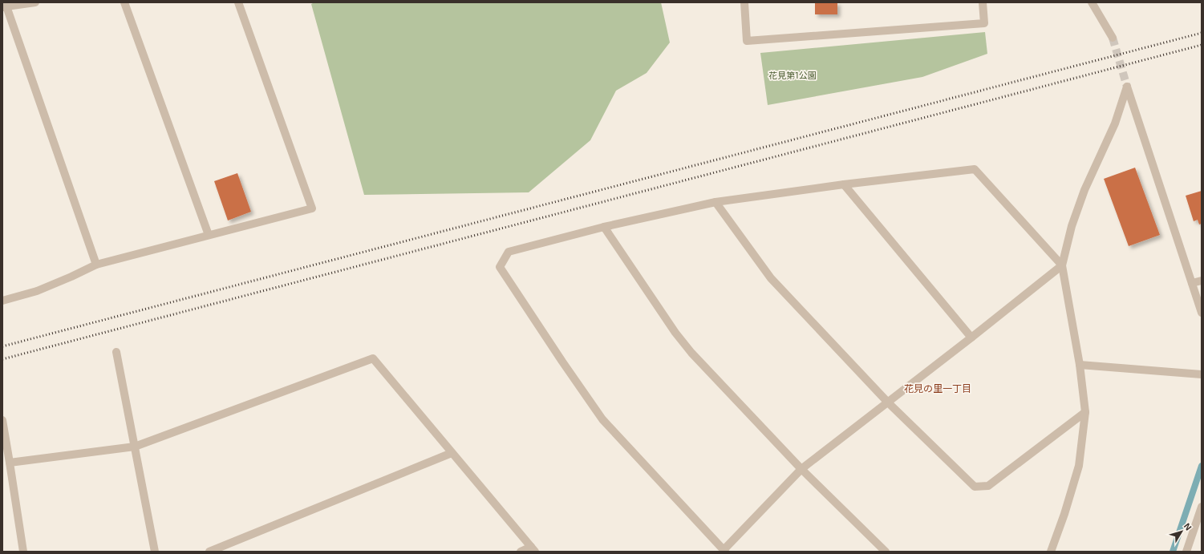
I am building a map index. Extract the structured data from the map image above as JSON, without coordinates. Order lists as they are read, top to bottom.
{
  "districts": ["花見の里一丁目"],
  "parks": ["花見第1公園"],
  "north": "top right"
}
